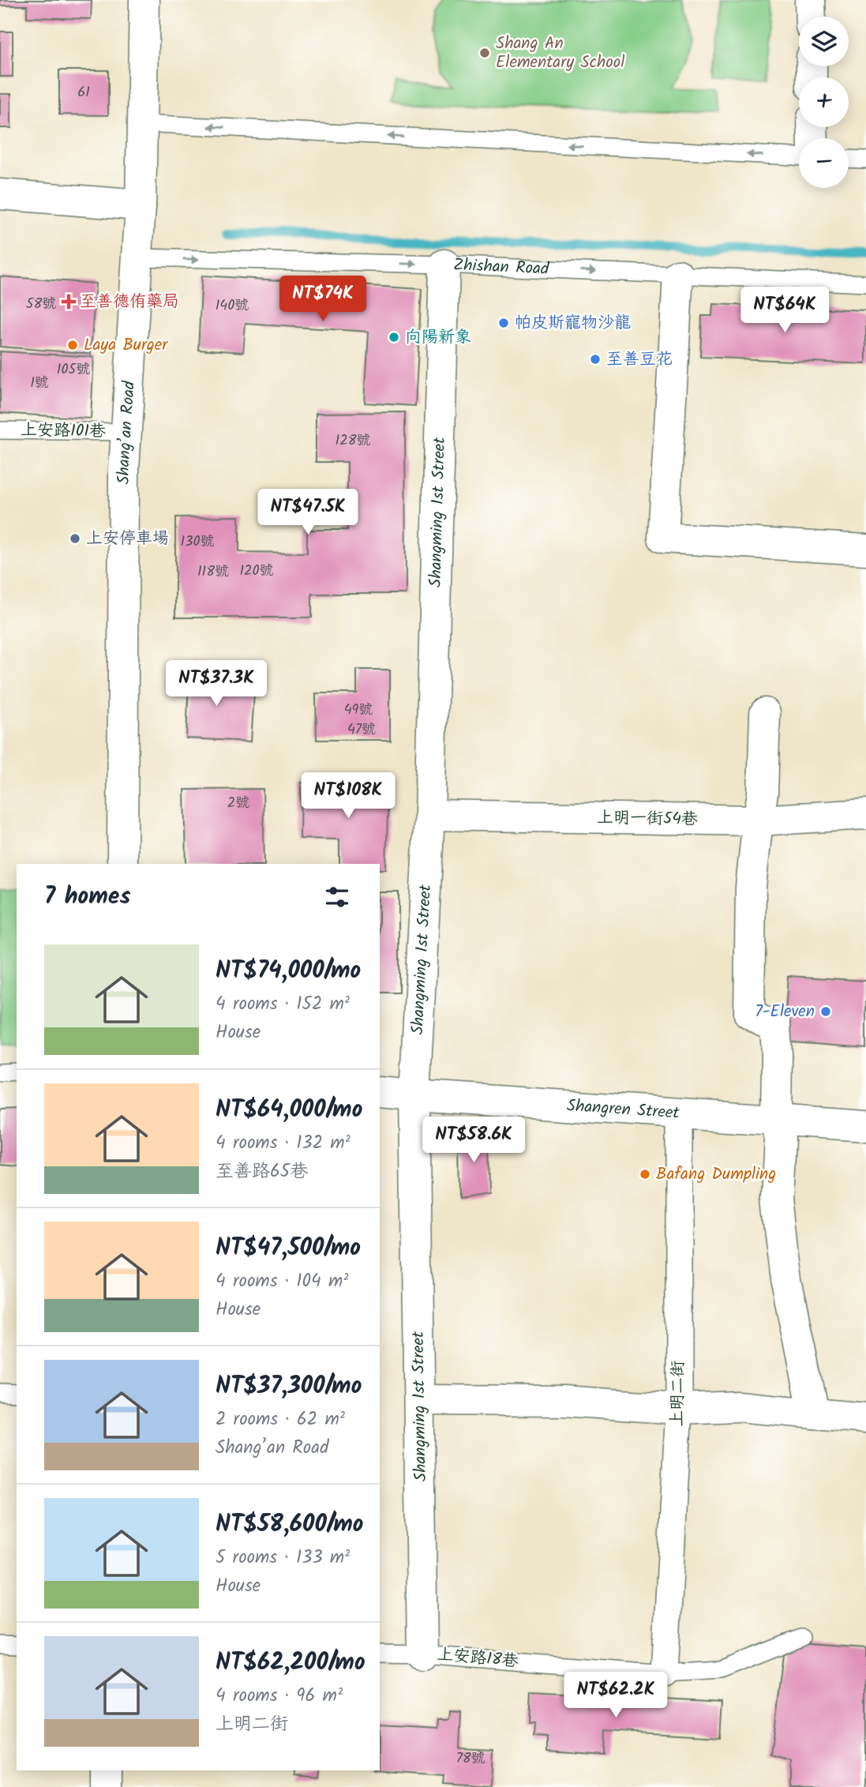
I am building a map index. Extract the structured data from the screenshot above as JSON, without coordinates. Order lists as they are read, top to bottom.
{
  "streets": {
    "street": [
      "Shang’an Road",
      "Shangming 1st Street",
      "上明一街54巷",
      "Shangren Street",
      "上明二街"
    ],
    "lane": ["Zhishan Road", "上安路101巷", "上安路18巷"]
  },
  "crossings": [
    ["Zhishan Road", "Shang’an Road"],
    ["Zhishan Road", "Shangming 1st Street"],
    ["上安路101巷", "Shang’an Road"],
    ["Shangming 1st Street", "上明一街54巷"],
    ["Shangming 1st Street", "Shangren Street"],
    ["Shangming 1st Street", "上安路18巷"],
    ["Shangren Street", "上明二街"],
    ["上明二街", "上安路18巷"]
  ],
  "places": {
    "other": [
      "Shang An Elementary School",
      "帕皮斯寵物沙龍",
      "向陽新象",
      "Laya Burger",
      "至善豆花",
      "上安停車場",
      "7-Eleven",
      "Bafang Dumpling"
    ],
    "health": ["至善德侑藥局"]
  },
  "house_numbers": [
    "61",
    "58號",
    "140號",
    "105號",
    "1號",
    "128號",
    "130號",
    "120號",
    "118號",
    "49號",
    "47號",
    "2號",
    "78號"
  ],
  "page": {
    "map_buttons": ["+", "−"],
    "price": [
      "NT$74K",
      "NT$64K",
      "NT$47.5K",
      "NT$37.3K",
      "NT$108K",
      "NT$58.6K",
      "NT$62.2K"
    ],
    "heading": "7 homes",
    "list": [
      {
        "name": "NT$74,000/mo",
        "note": "4 rooms · 152 m² · House"
      },
      {
        "name": "NT$64,000/mo",
        "note": "4 rooms · 132 m² · 至善路65巷"
      },
      {
        "name": "NT$47,500/mo",
        "note": "4 rooms · 104 m² · House"
      },
      {
        "name": "NT$37,300/mo",
        "note": "2 rooms · 62 m² · Shang’an Road"
      },
      {
        "name": "NT$58,600/mo",
        "note": "5 rooms · 133 m² · House"
      },
      {
        "name": "NT$62,200/mo",
        "note": "4 rooms · 96 m² · 上明二街"
      }
    ]
  }
}
